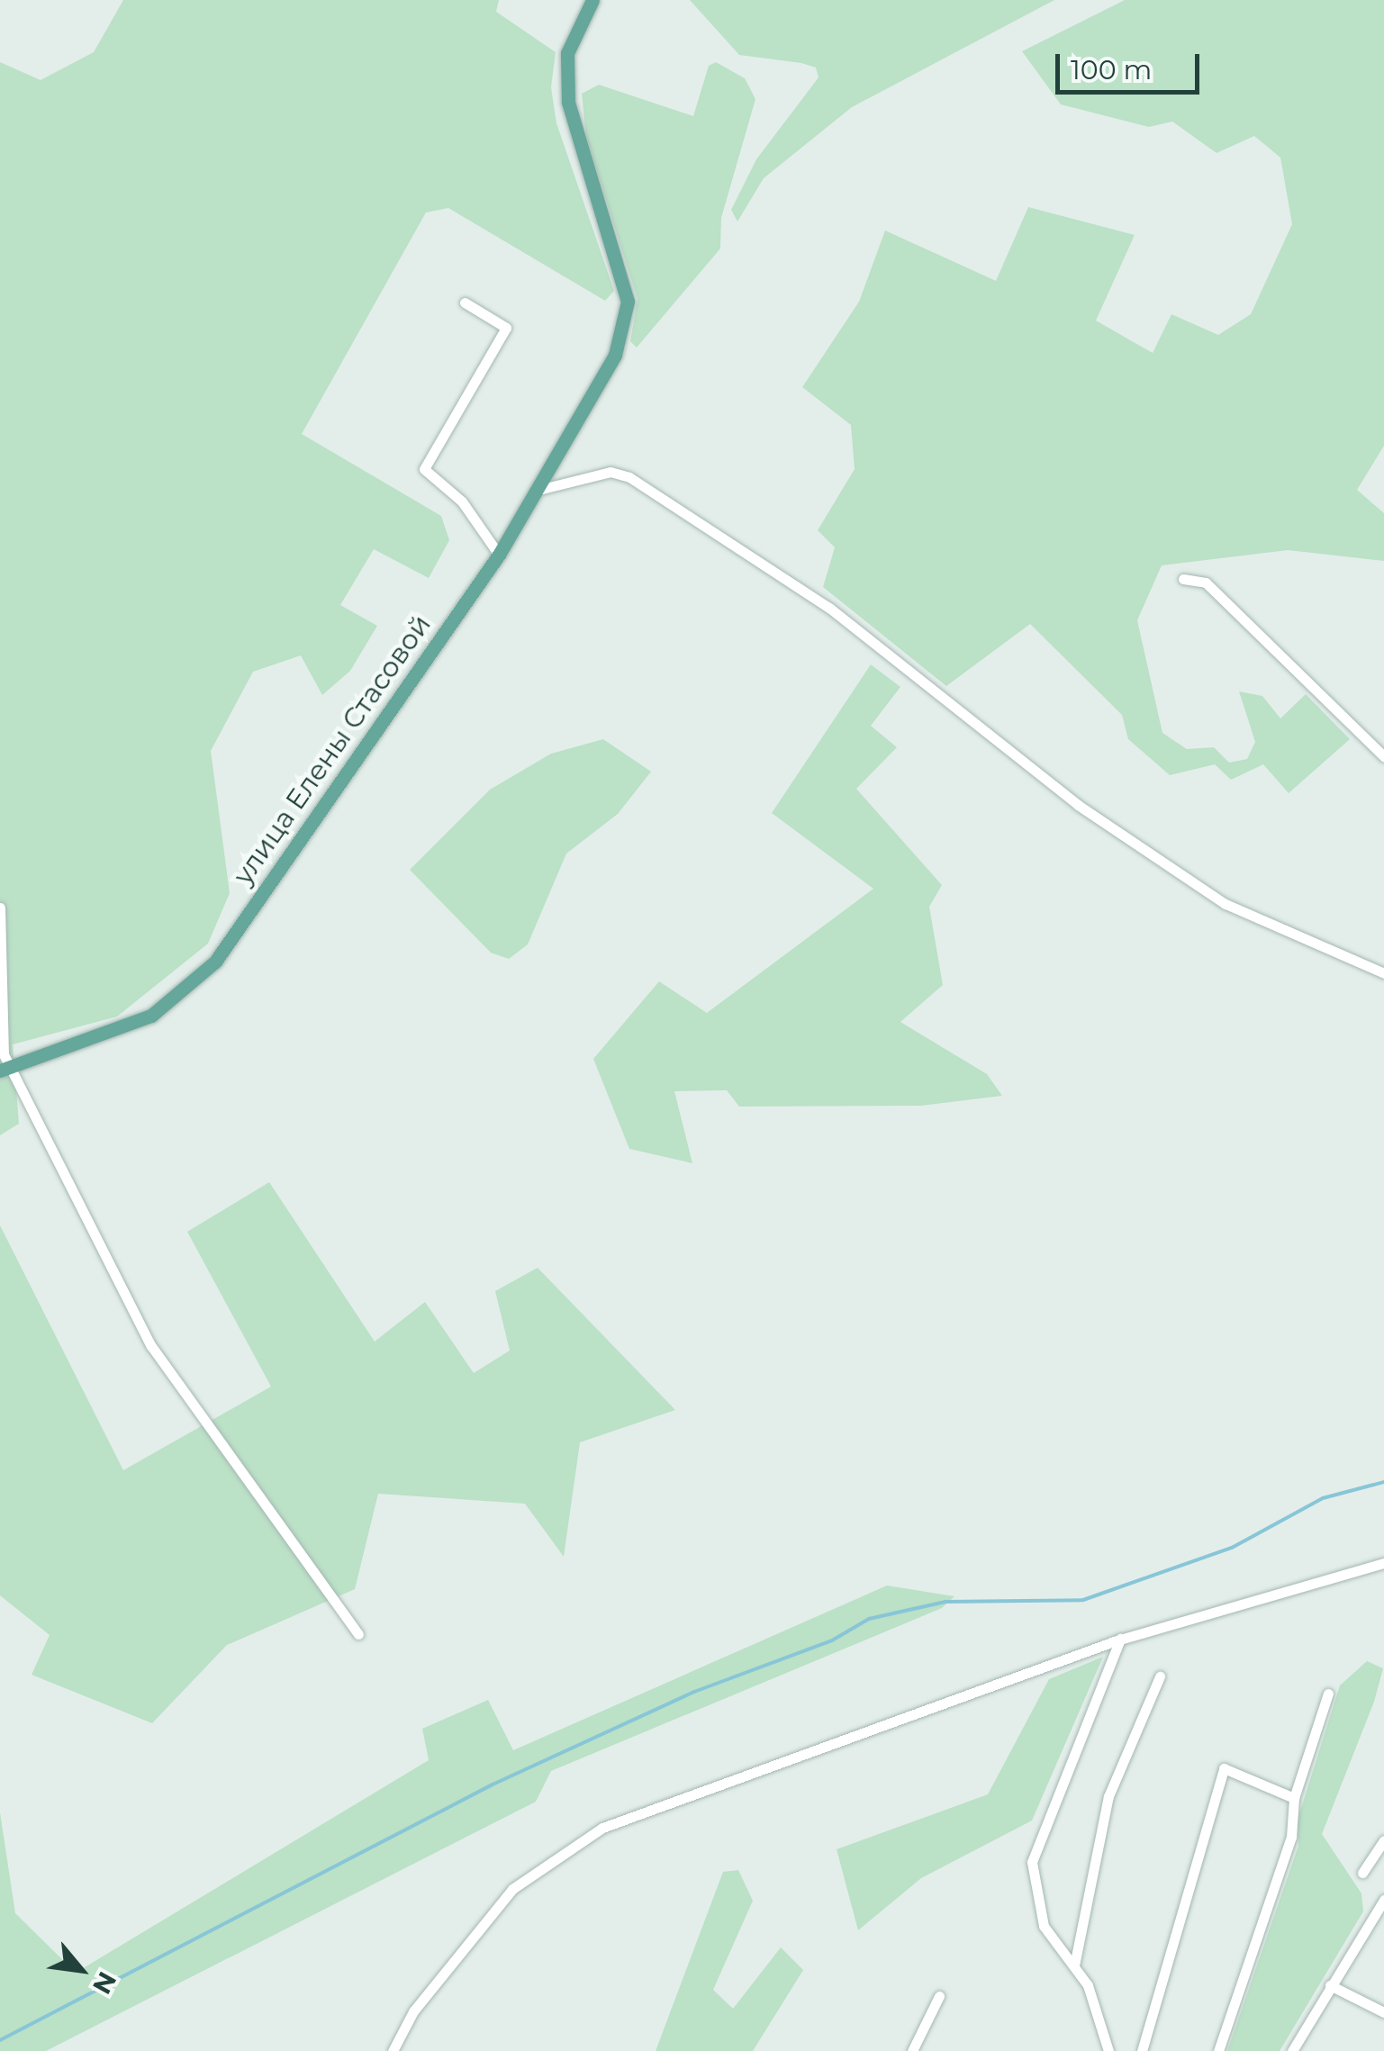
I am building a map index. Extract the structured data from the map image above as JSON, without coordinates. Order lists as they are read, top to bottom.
{
  "streets": {
    "main road": ["улица Елены Стасовой"]
  },
  "scale_bar": "100 m",
  "north": "bottom right"
}
